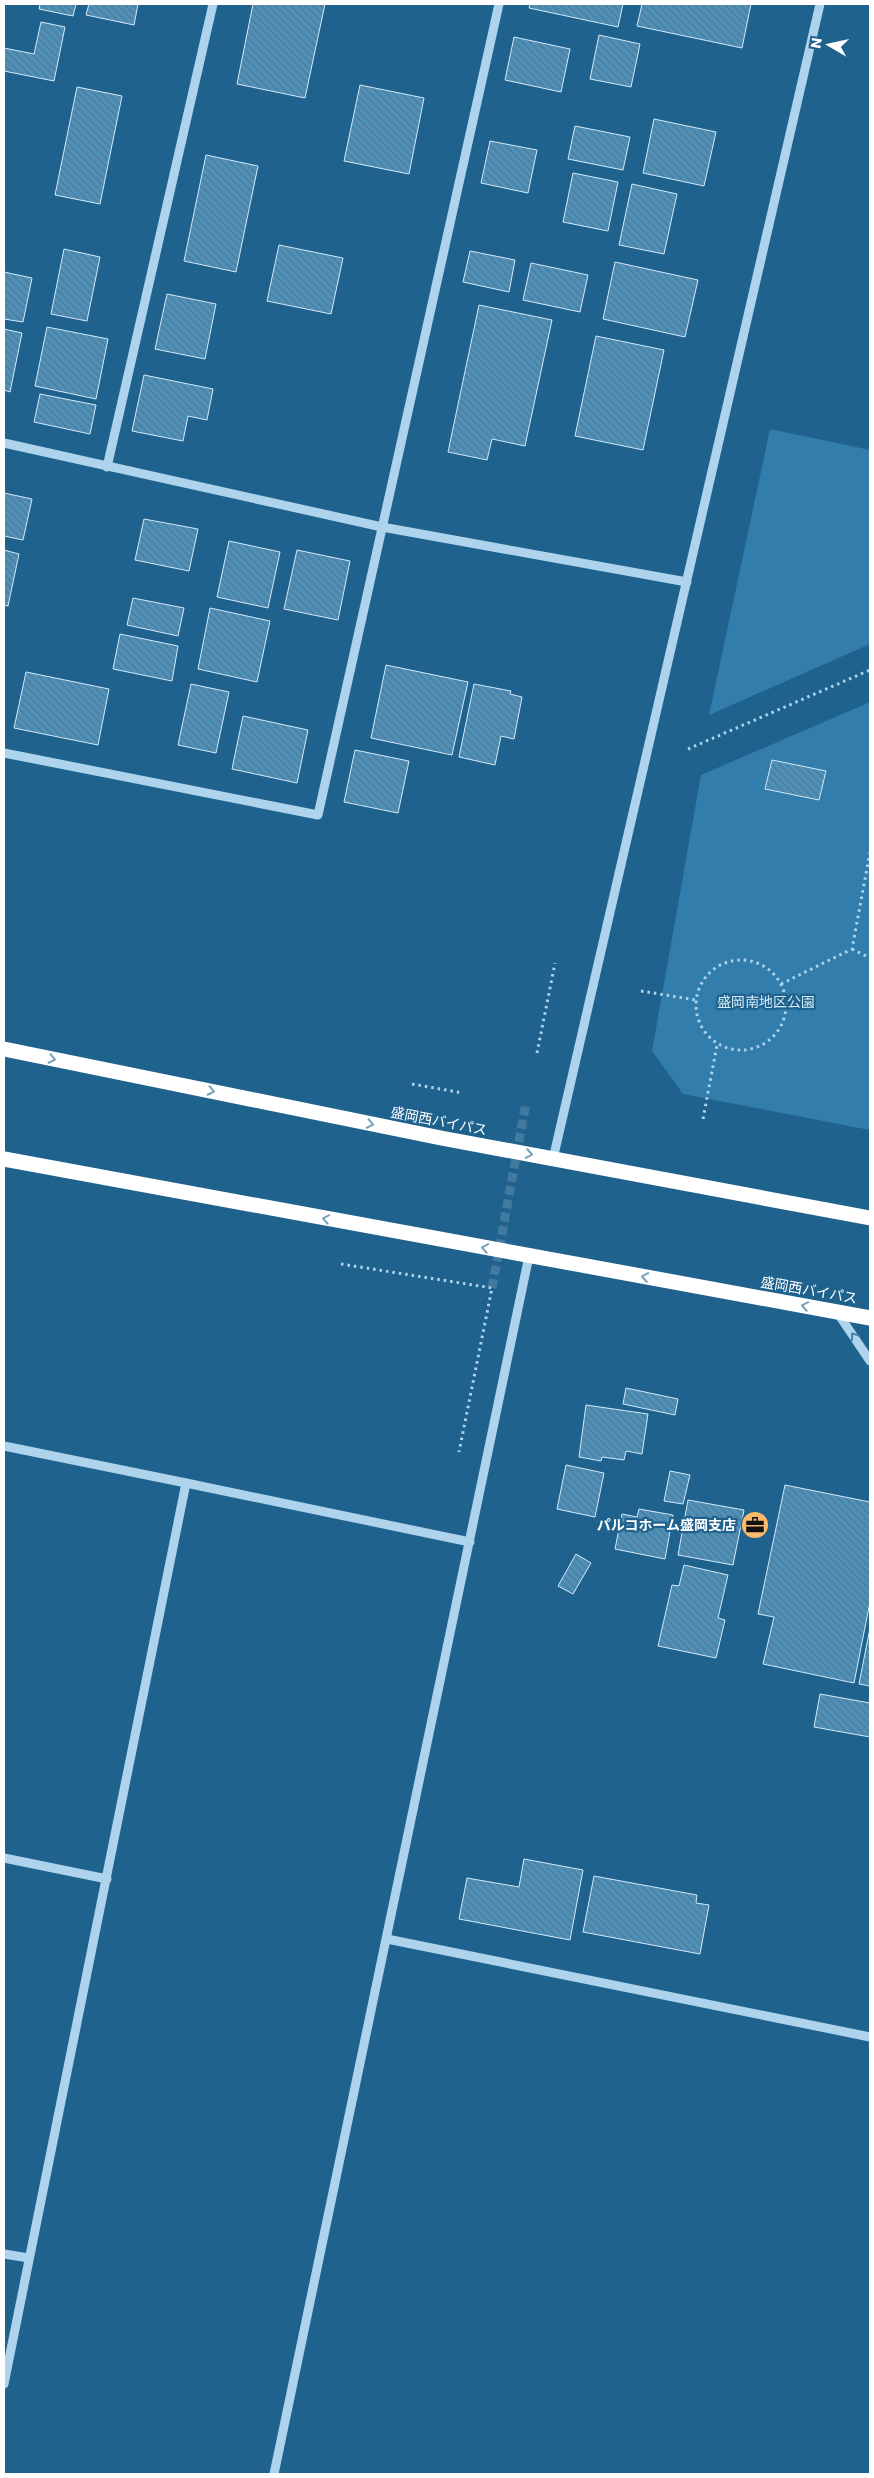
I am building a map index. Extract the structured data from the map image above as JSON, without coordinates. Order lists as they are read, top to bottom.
{
  "streets": {
    "highway": ["盛岡西バイパス"]
  },
  "parks": ["盛岡南地区公園"],
  "places": {
    "office": ["パルコホーム盛岡支店"]
  },
  "north": "left"
}
